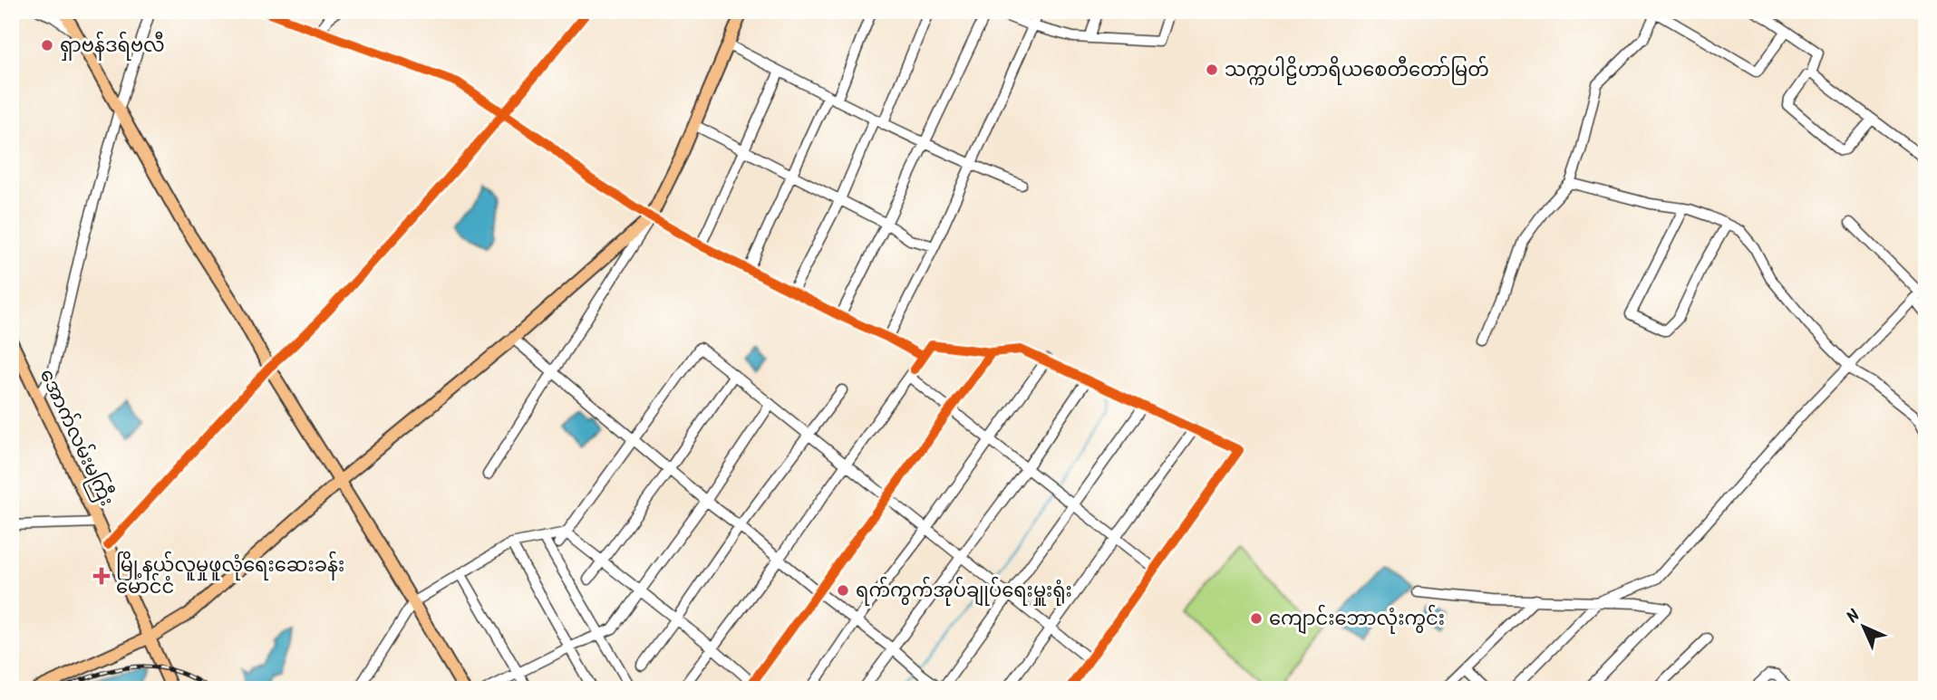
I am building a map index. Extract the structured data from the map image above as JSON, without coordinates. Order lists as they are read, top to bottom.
{
  "streets": {
    "main road": ["အောက်လမ်းမကြီး"]
  },
  "places": {
    "other": [
      "ရှာဗန်ဒရ်ဗလီ",
      "သက္ကပါဠိဟာရိယစေတီတော်မြတ်",
      "ရက်ကွက်အုပ်ချုပ်ရေးမှူးရုံး",
      "ကျောင်းဘောလုံးကွင်း"
    ],
    "health": ["မြို့နယ်လူမှုဖူလုံရေးဆေးခန်း မောင်ငံ"]
  },
  "north": "top left"
}
